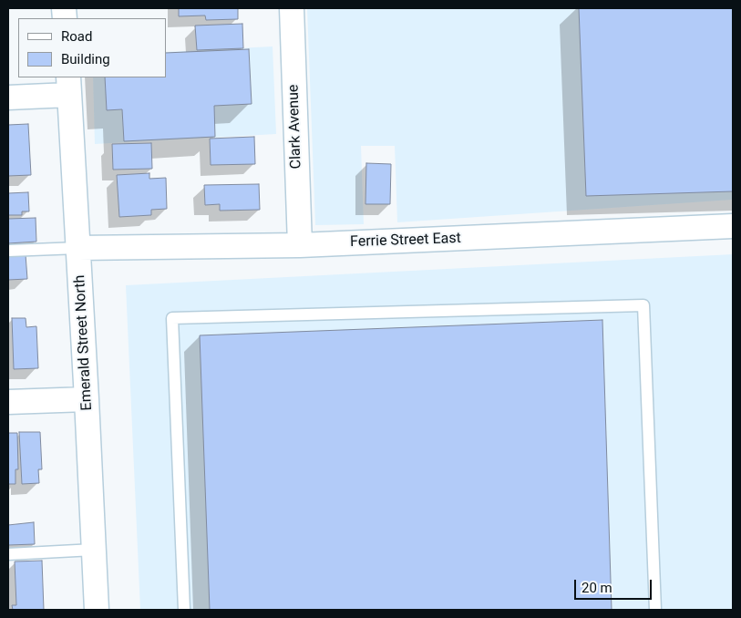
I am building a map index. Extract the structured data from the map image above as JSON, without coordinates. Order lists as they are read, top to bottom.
{
  "streets": {
    "street": ["Clark Avenue", "Ferrie Street East", "Emerald Street North"]
  },
  "crossings": [
    ["Clark Avenue", "Ferrie Street East"],
    ["Ferrie Street East", "Emerald Street North"]
  ],
  "legend": ["Road", "Building"],
  "scale_bar": "20 m"
}
